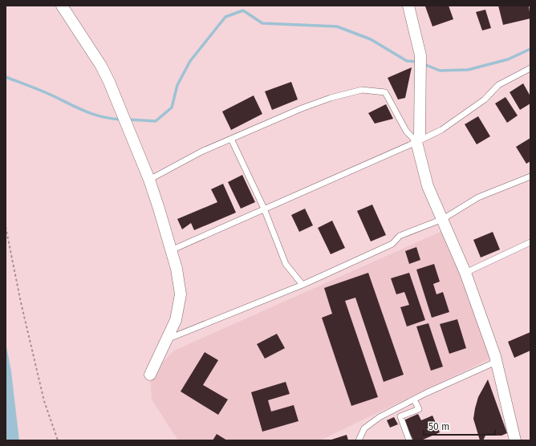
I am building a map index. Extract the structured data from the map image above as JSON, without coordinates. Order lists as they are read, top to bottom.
{
  "scale_bar": "50 m"
}
